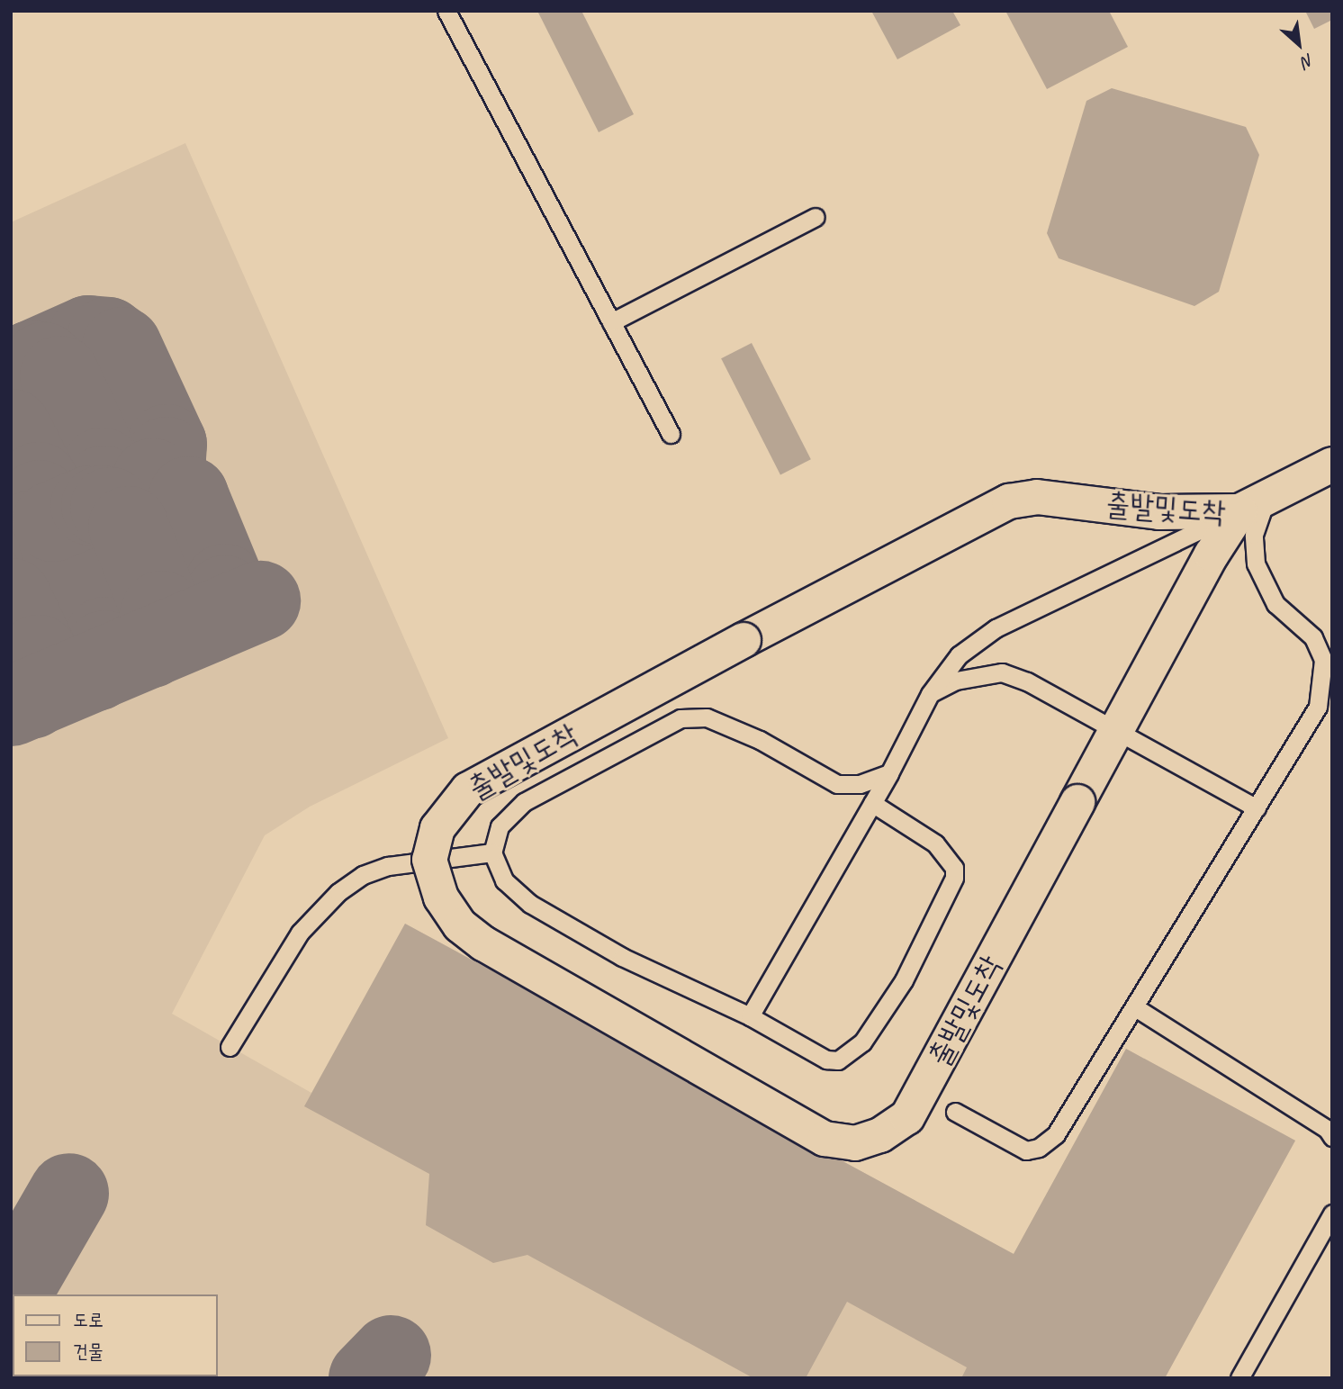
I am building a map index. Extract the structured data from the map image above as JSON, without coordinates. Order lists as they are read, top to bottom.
{
  "streets": {
    "street": ["출발및도착"]
  },
  "legend": ["도로", "건물"],
  "north": "bottom right"
}
